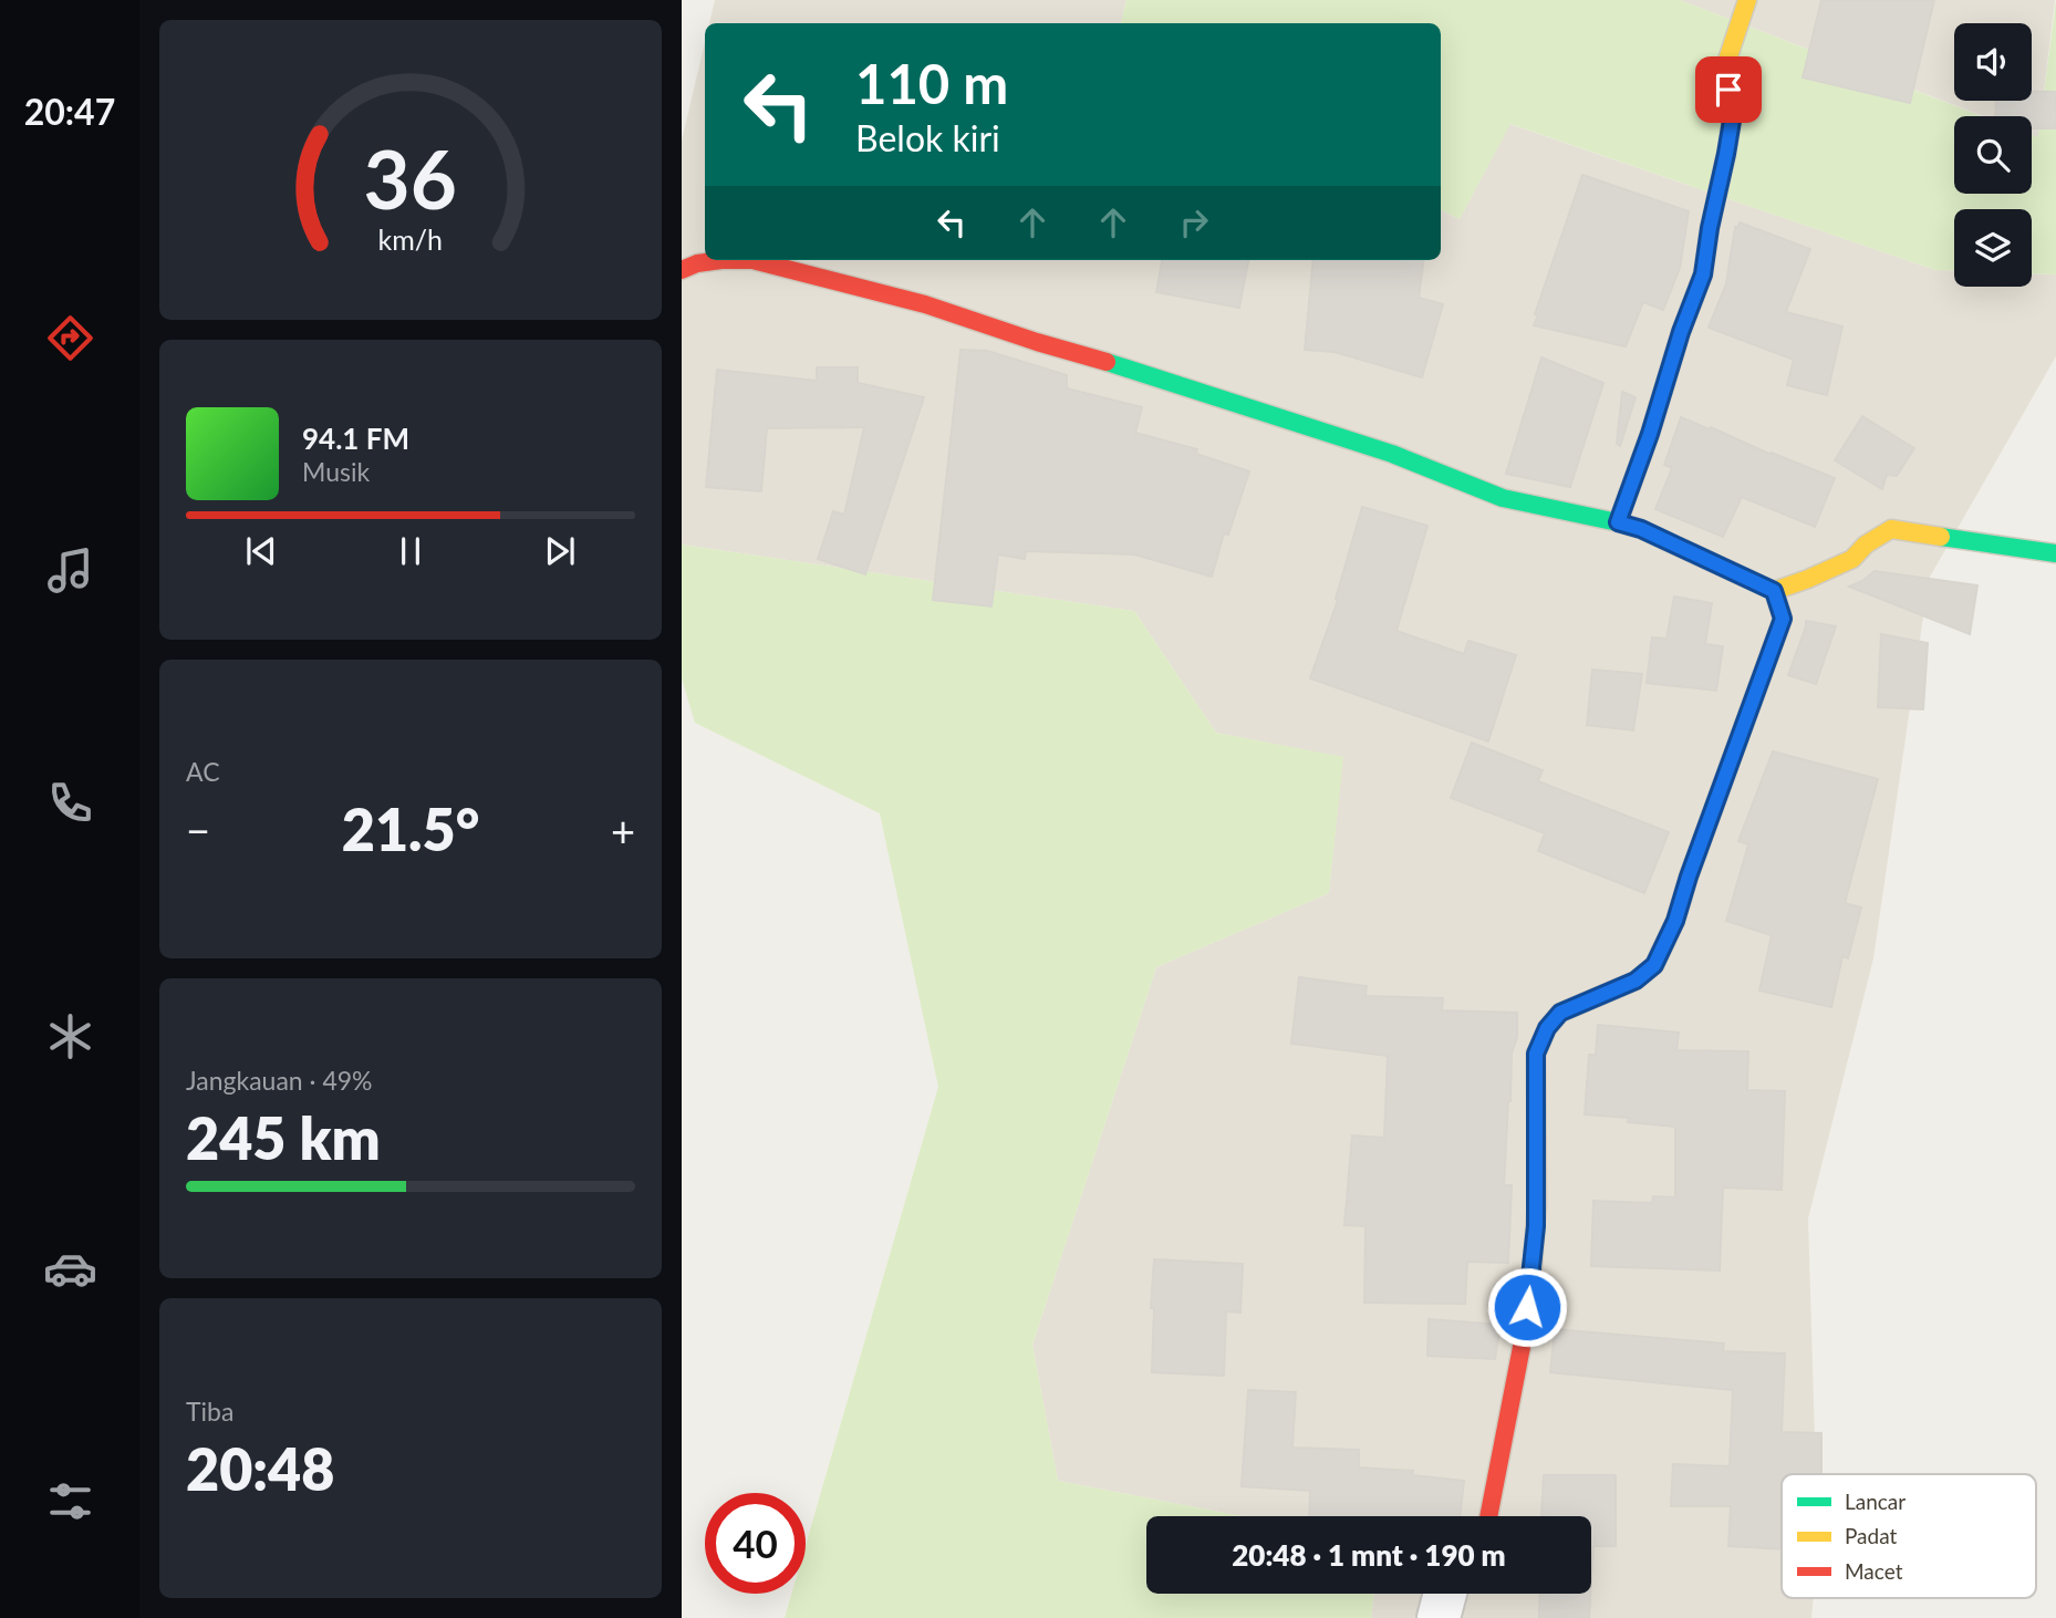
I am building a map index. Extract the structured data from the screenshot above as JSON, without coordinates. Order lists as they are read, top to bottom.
{
  "legend": ["Lancar", "Padat", "Macet"],
  "page": {
    "tabs": "20:47",
    "turn": ["110 m", "Belok kiri"],
    "song": ["94.1 FM", "Musik"],
    "tile": [
      "AC",
      ["Jangkauan · 49%", "245 km"],
      ["Tiba", "20:48"]
    ],
    "heat": ["−", "21.5°", "+"],
    "limit": "40",
    "trip": "20:48 · 1 mnt · 190 m",
    "gauge": ["36", "km/h"]
  }
}
